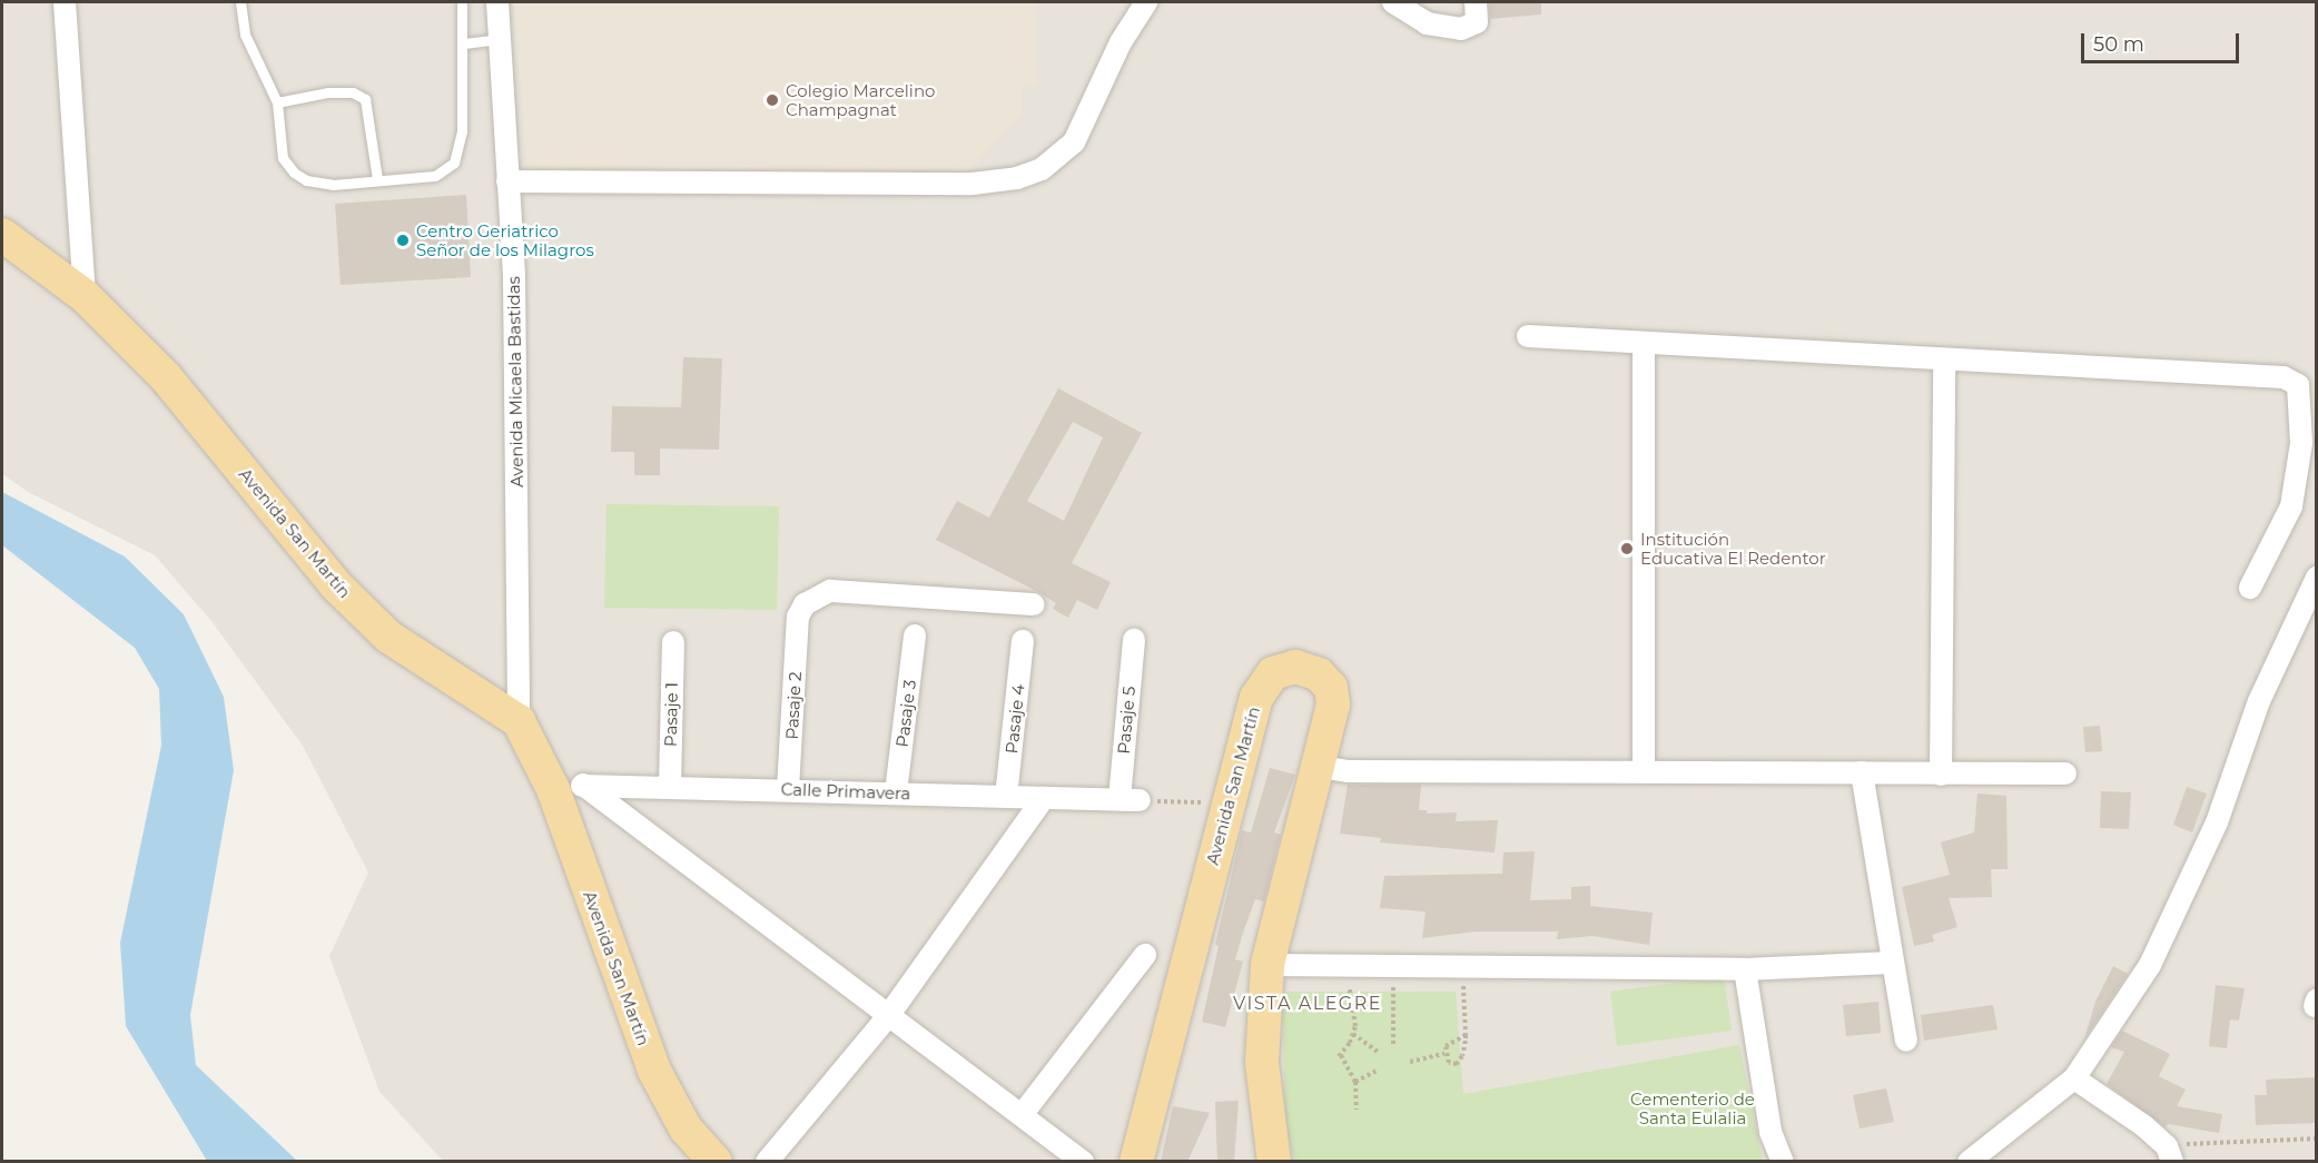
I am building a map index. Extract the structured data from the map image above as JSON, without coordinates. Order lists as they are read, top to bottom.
{
  "streets": {
    "main road": ["Avenida San Martín"],
    "street": [
      "Avenida Micaela Bastidas",
      "Pasaje 2",
      "Pasaje 3",
      "Pasaje 1",
      "Pasaje 4",
      "Pasaje 5",
      "Calle Primavera"
    ]
  },
  "crossings": [
    ["Avenida Micaela Bastidas", "Avenida San Martín"],
    ["Avenida San Martín", "Calle Primavera"],
    ["Pasaje 2", "Calle Primavera"],
    ["Pasaje 3", "Calle Primavera"],
    ["Pasaje 1", "Calle Primavera"],
    ["Pasaje 4", "Calle Primavera"],
    ["Pasaje 5", "Calle Primavera"]
  ],
  "districts": ["VISTA ALEGRE"],
  "parks": ["Cementerio de Santa Eulalia"],
  "places": ["Colegio Marcelino Champagnat", "Centro Geriatrico Señor de los Milagros", "Institución Educativa El Redentor"],
  "scale_bar": "50 m"
}
